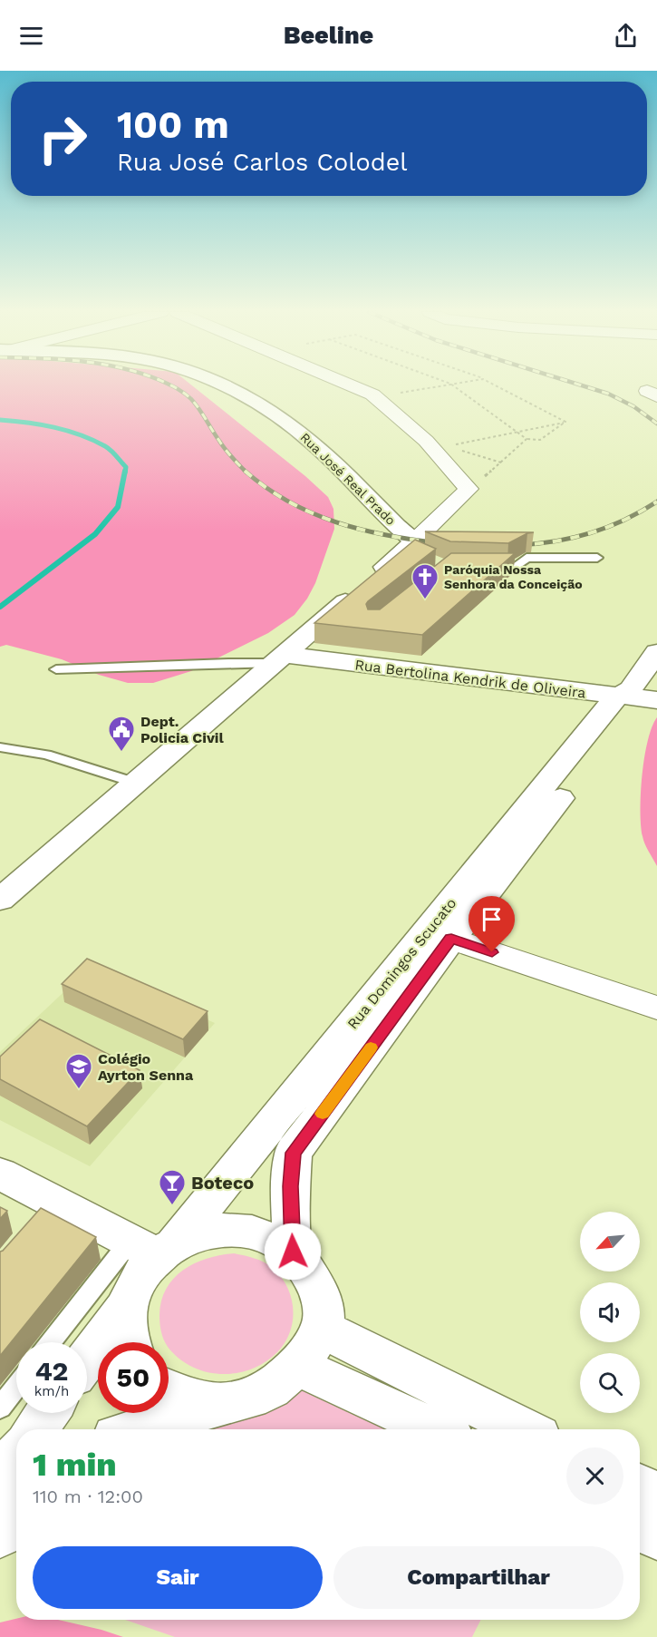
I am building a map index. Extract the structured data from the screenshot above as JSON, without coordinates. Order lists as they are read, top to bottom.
{
  "streets": {
    "street": ["Rua José Real Prado", "Rua Bertolina Kendrik de Oliveira", "Rua Domingos Scucato"]
  },
  "crossings": [
    ["Rua Bertolina Kendrik de Oliveira", "Rua Domingos Scucato"]
  ],
  "places": {
    "church": ["Paróquia Nossa Senhora da Conceição"],
    "public building": ["Dept. Policia Civil"],
    "school or university": ["Colégio Ayrton Senna"],
    "bar": ["Boteco"]
  },
  "north": "bottom left",
  "page": {
    "header": "Beeline",
    "turn": ["100 m", "Rua José Carlos Colodel"],
    "speed": "42 km/h",
    "limit": "50",
    "heading": ["1 min", "110 m · 12:00"],
    "buttons": ["Sair", "Compartilhar"]
  }
}
